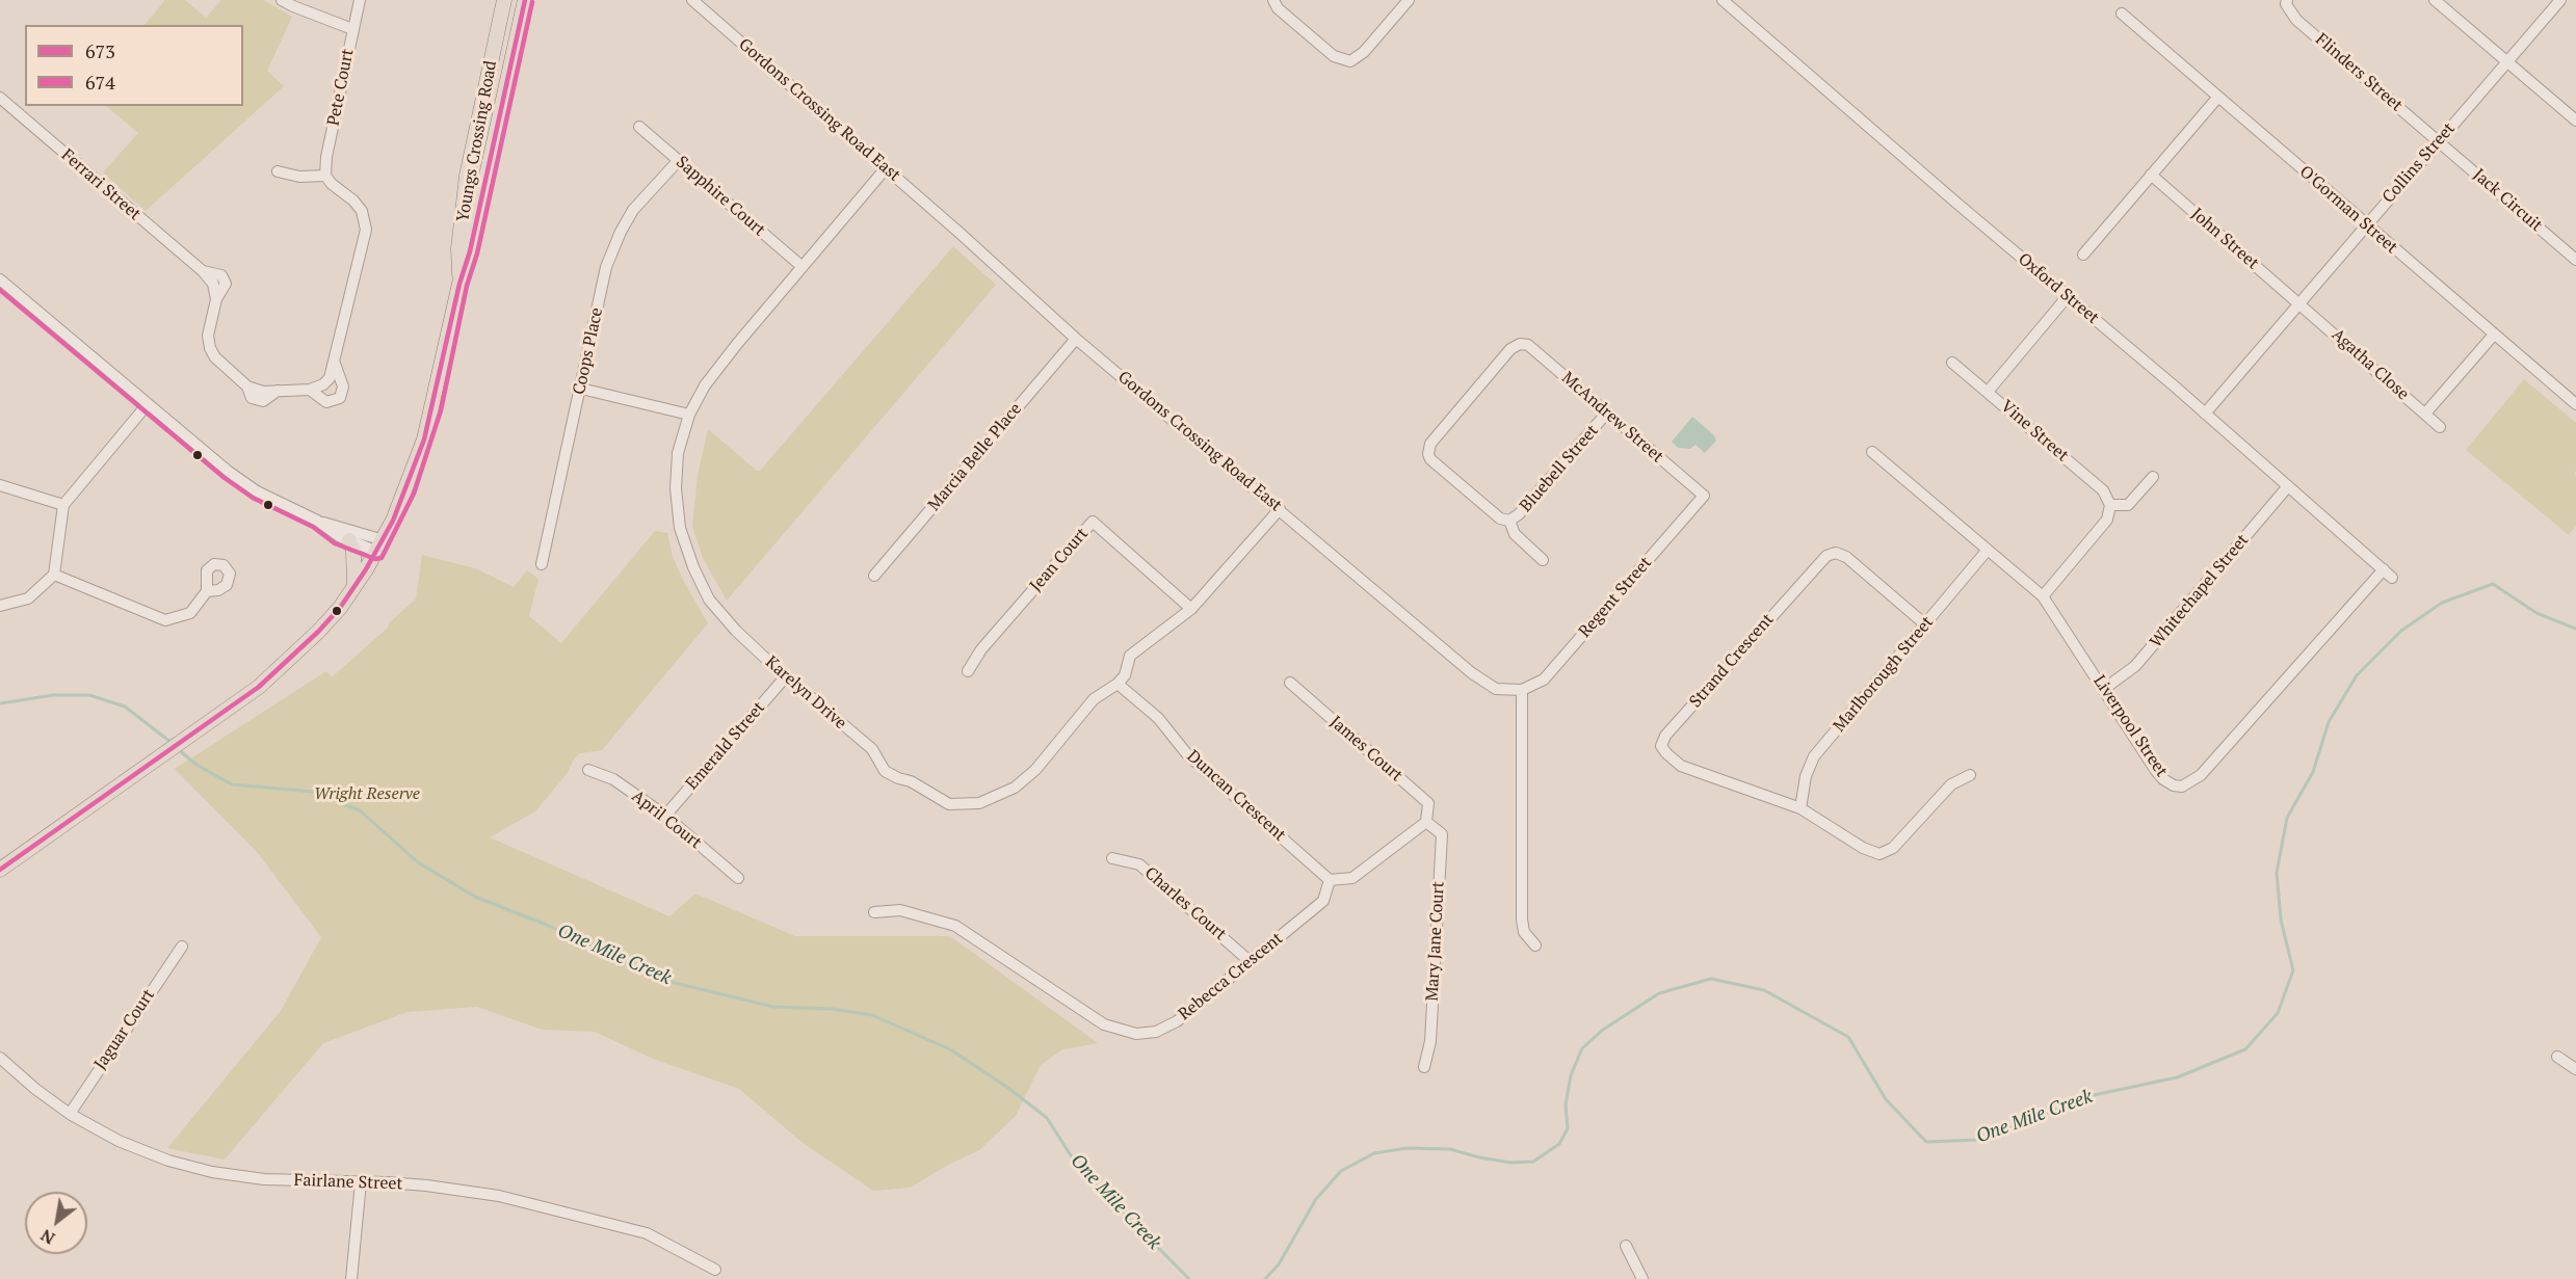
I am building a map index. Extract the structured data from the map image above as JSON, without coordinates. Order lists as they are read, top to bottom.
{
  "streets": {
    "main road": ["Youngs Crossing Road"],
    "street": [
      "Flinders Street",
      "Pete Court",
      "Gordons Crossing Road East",
      "Collins Street",
      "Ferrari Street",
      "Sapphire Court",
      "Jack Circuit",
      "O'Gorman Street",
      "John Street",
      "Oxford Street",
      "Coops Place",
      "Agatha Close",
      "McAndrew Street",
      "Vine Street",
      "Marcia Belle Place",
      "Bluebell Street",
      "Jean Court",
      "Whitechapel Street",
      "Regent Street",
      "Strand Crescent",
      "Marlborough Street",
      "Karelyn Drive",
      "Liverpool Street",
      "Emerald Street",
      "James Court",
      "Duncan Crescent",
      "April Court",
      "Charles Court",
      "Mary Jane Court",
      "Rebecca Crescent",
      "Jaguar Court",
      "Fairlane Street"
    ]
  },
  "crossings": [
    ["Flinders Street", "Collins Street"],
    ["Flinders Street", "Jack Circuit"],
    ["Pete Court", "Ferrari Street"],
    ["Gordons Crossing Road East", "Marcia Belle Place"],
    ["Gordons Crossing Road East", "Regent Street"],
    ["Gordons Crossing Road East", "Karelyn Drive"],
    ["Collins Street", "Jack Circuit"],
    ["Collins Street", "O'Gorman Street"],
    ["Collins Street", "John Street"],
    ["Collins Street", "Oxford Street"],
    ["Collins Street", "Agatha Close"],
    ["Sapphire Court", "Coops Place"],
    ["Sapphire Court", "Karelyn Drive"],
    ["John Street", "Agatha Close"],
    ["Oxford Street", "Whitechapel Street"],
    ["Oxford Street", "Liverpool Street"],
    ["McAndrew Street", "Bluebell Street"],
    ["McAndrew Street", "Regent Street"],
    ["Whitechapel Street", "Liverpool Street"],
    ["Strand Crescent", "Marlborough Street"],
    ["Marlborough Street", "Liverpool Street"],
    ["Karelyn Drive", "Emerald Street"],
    ["Karelyn Drive", "Duncan Crescent"],
    ["Emerald Street", "April Court"],
    ["James Court", "Mary Jane Court"],
    ["Duncan Crescent", "Rebecca Crescent"],
    ["Charles Court", "Rebecca Crescent"],
    ["Jaguar Court", "Fairlane Street"]
  ],
  "water": ["One Mile Creek"],
  "parks": ["Wright Reserve"],
  "lines": ["transit line 673", "transit line 674"],
  "legend": ["673", "674"],
  "north": "bottom left"
}
